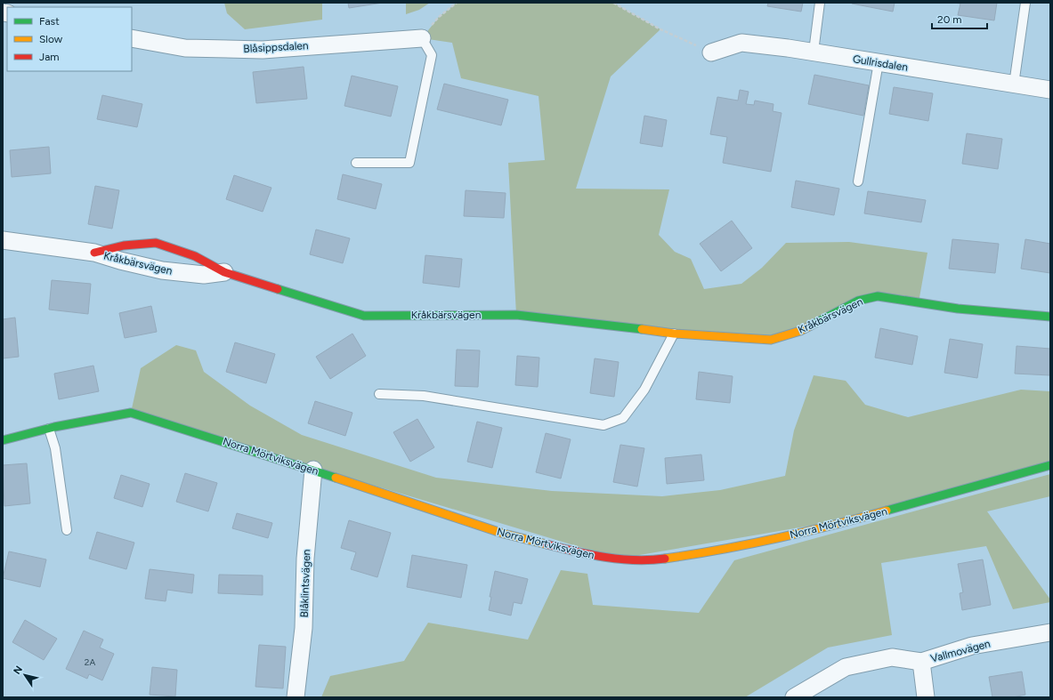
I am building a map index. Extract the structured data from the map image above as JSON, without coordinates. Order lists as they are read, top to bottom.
{
  "streets": {
    "street": [
      "Blåsippsdalen",
      "Gullrisdalen",
      "Kråkbärsvägen",
      "Norra Mörtviksvägen",
      "Blåklintsvägen",
      "Vallmovägen"
    ]
  },
  "crossings": [
    ["Norra Mörtviksvägen", "Blåklintsvägen"]
  ],
  "house_numbers": ["2A"],
  "legend": ["Fast", "Slow", "Jam"],
  "scale_bar": "20 m",
  "north": "top left"
}
